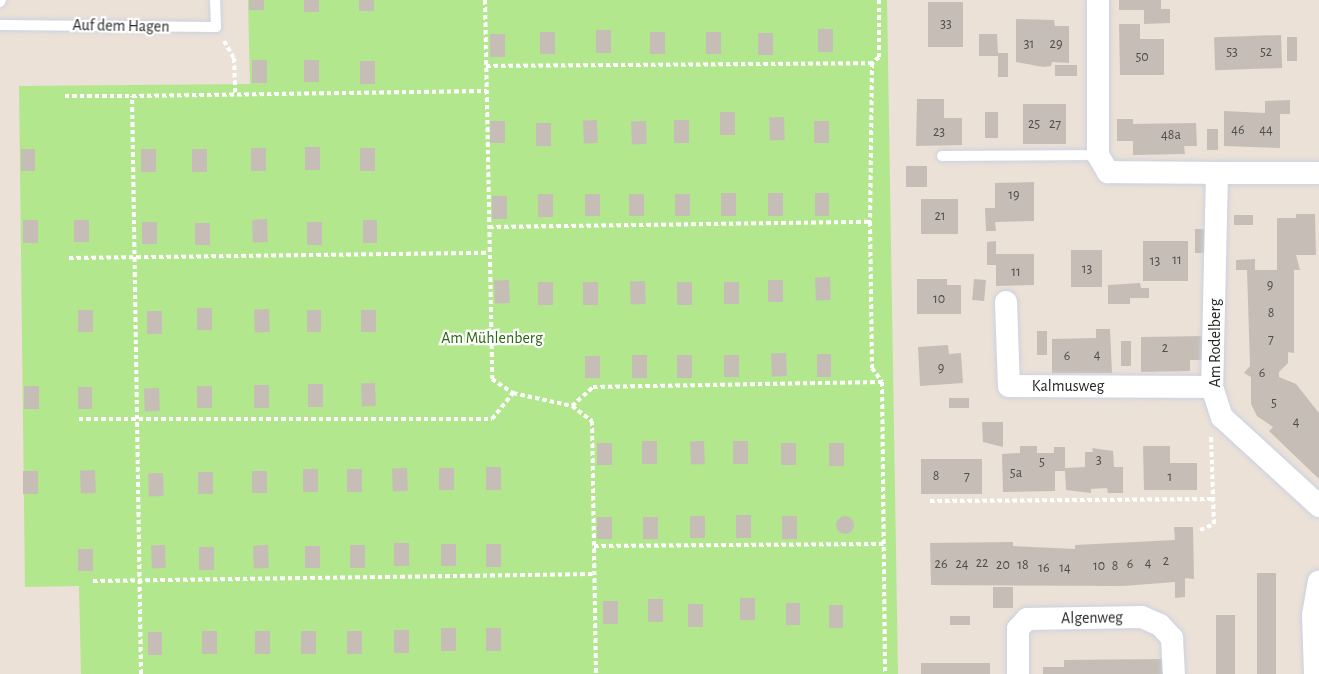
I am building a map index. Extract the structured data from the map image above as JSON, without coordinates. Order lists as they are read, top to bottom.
{
  "streets": {
    "street": ["Am Rodelberg", "Kalmusweg", "Algenweg"],
    "lane": ["Auf dem Hagen"]
  },
  "crossings": [
    ["Am Rodelberg", "Kalmusweg"]
  ],
  "parks": ["Am Mühlenberg"],
  "house_numbers": [
    "33",
    "31",
    "29",
    "53",
    "52",
    "50",
    "25",
    "27",
    "46",
    "44",
    "23",
    "48a",
    "19",
    "21",
    "11",
    "13",
    "13",
    "11",
    "9",
    "10",
    "8",
    "7",
    "2",
    "4",
    "6",
    "9",
    "6",
    "5",
    "4",
    "3",
    "5",
    "5a",
    "8",
    "7",
    "1",
    "2",
    "22",
    "4",
    "26",
    "24",
    "6",
    "20",
    "18",
    "10",
    "8",
    "16",
    "14"
  ]
}
